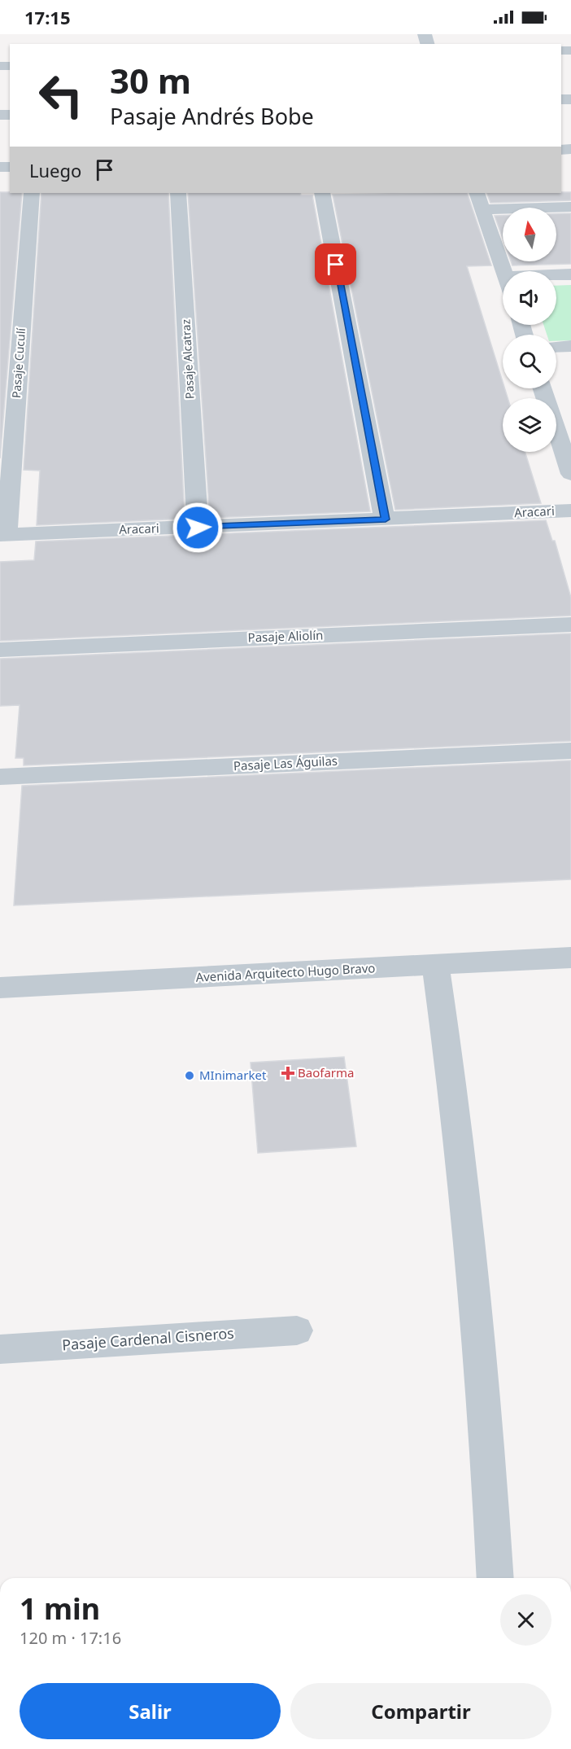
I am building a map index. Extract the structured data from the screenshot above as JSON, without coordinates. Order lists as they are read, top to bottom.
{
  "streets": {
    "street": [
      "Pasaje Alcatraz",
      "Pasaje Cuculí",
      "Aracari",
      "Pasaje Aliolín",
      "Pasaje Las Águilas",
      "Avenida Arquitecto Hugo Bravo",
      "Pasaje Cardenal Cisneros"
    ]
  },
  "crossings": [
    ["Pasaje Alcatraz", "Aracari"],
    ["Pasaje Cuculí", "Aracari"]
  ],
  "places": {
    "health": ["Baofarma"],
    "other": ["MInimarket"]
  },
  "north": "top",
  "page": {
    "status": "17:15",
    "turn": ["30 m", "Pasaje Andrés Bobe"],
    "then": "Luego",
    "heading": ["1 min", "120 m · 17:16"],
    "buttons": ["Salir", "Compartir"]
  }
}
